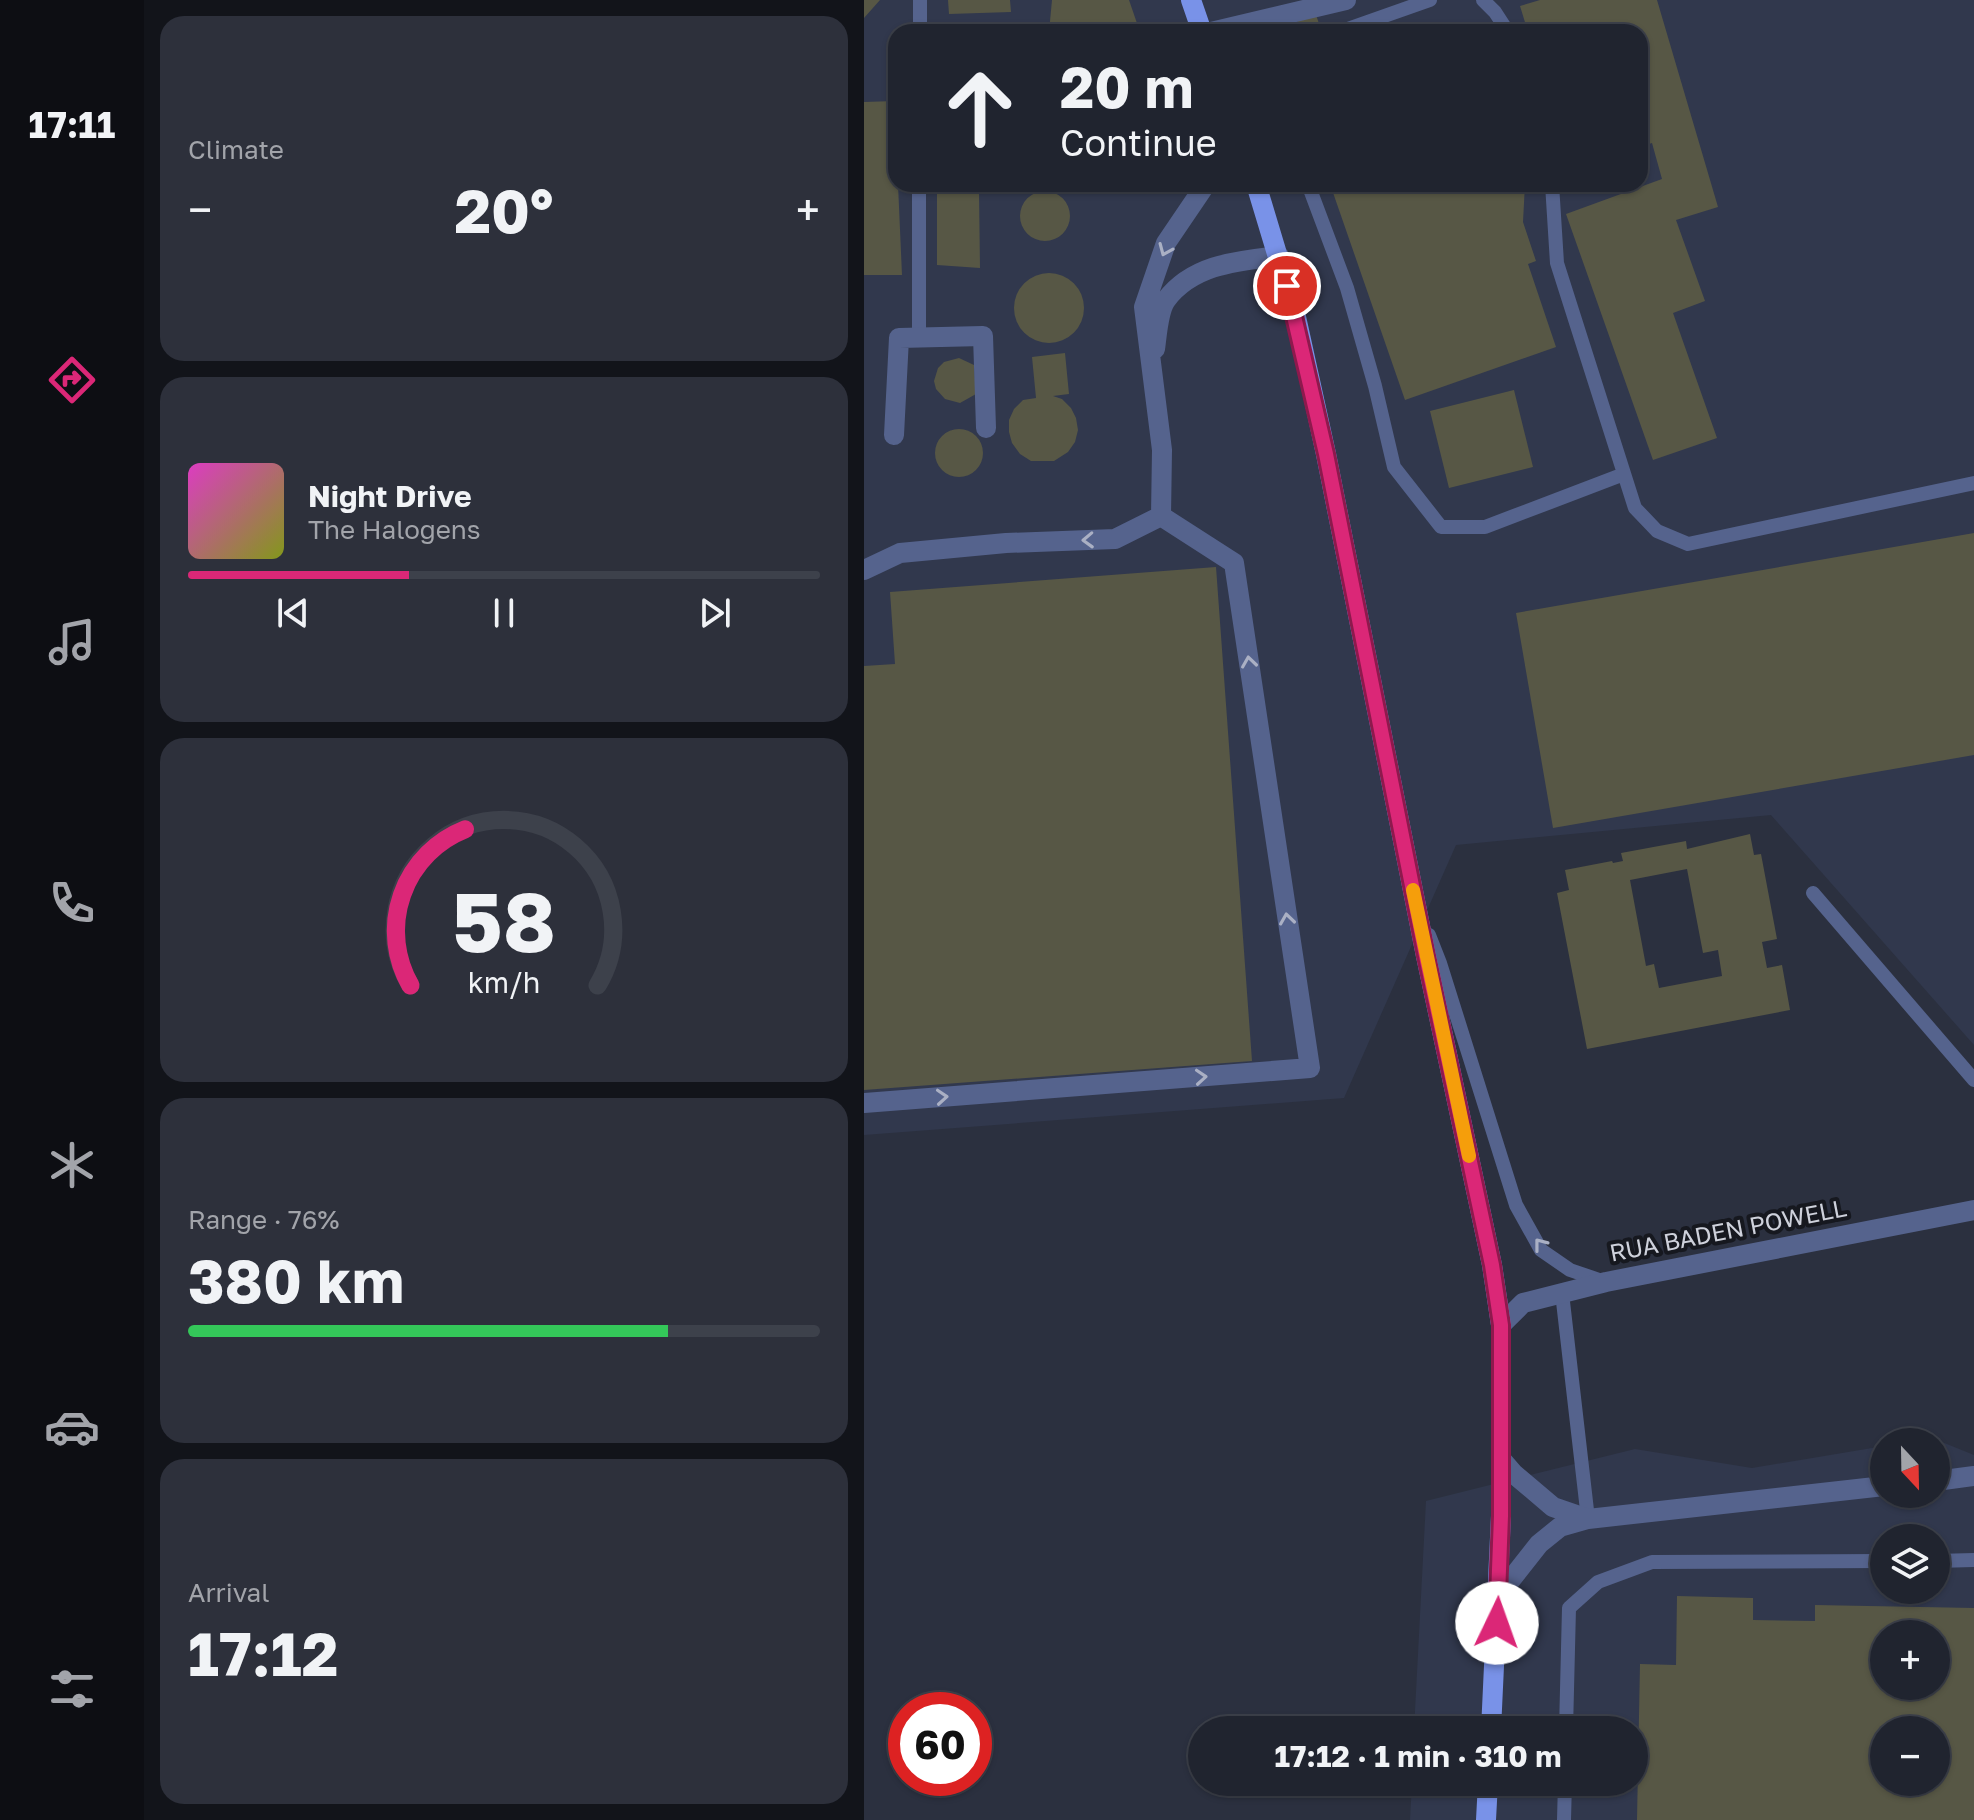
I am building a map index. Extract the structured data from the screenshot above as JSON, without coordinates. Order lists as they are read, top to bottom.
{
  "streets": {
    "street": ["RUA BADEN POWELL"]
  },
  "north": "bottom",
  "page": {
    "tabs": "17:11",
    "tile": [
      "Climate",
      ["Range · 76%", "380 km"],
      ["Arrival", "17:12"]
    ],
    "turn": ["20 m", "Continue"],
    "heat": ["−", "20°", "+"],
    "song": ["Night Drive", "The Halogens"],
    "map_buttons": ["+", "−"],
    "limit": "60",
    "trip": "17:12 · 1 min · 310 m",
    "gauge": ["58", "km/h"]
  }
}
